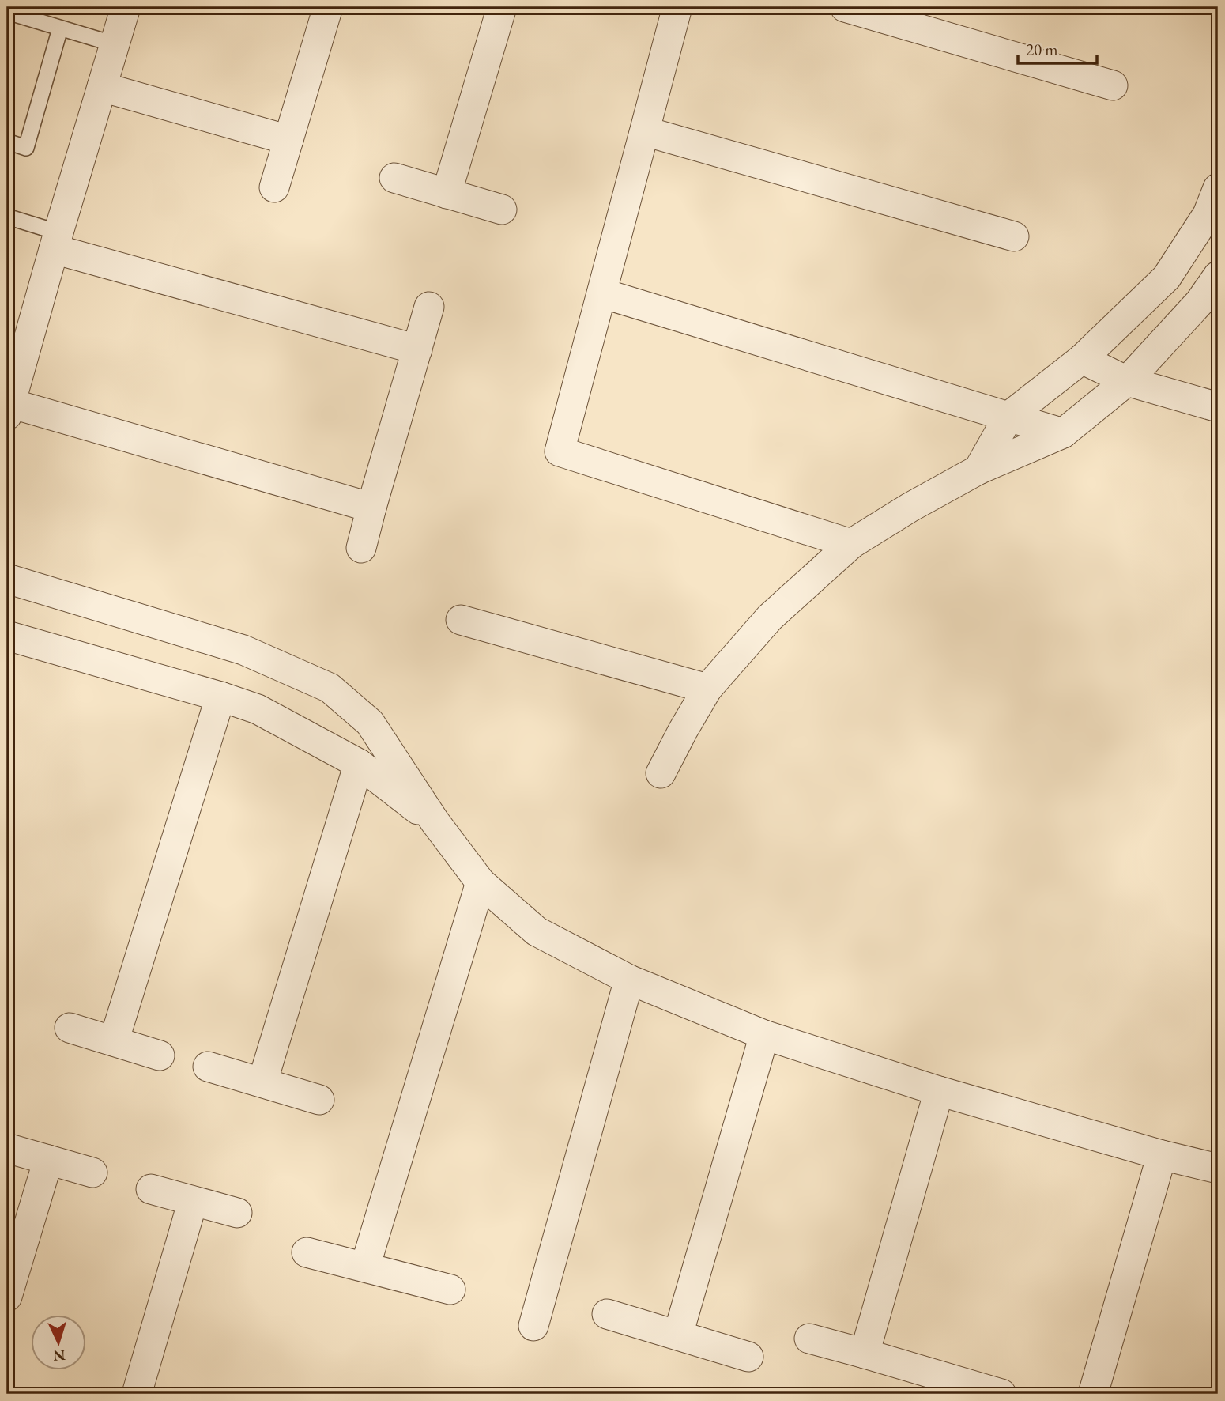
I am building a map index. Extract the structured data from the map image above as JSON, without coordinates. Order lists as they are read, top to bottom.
{
  "scale_bar": "20 m",
  "north": "bottom"
}
